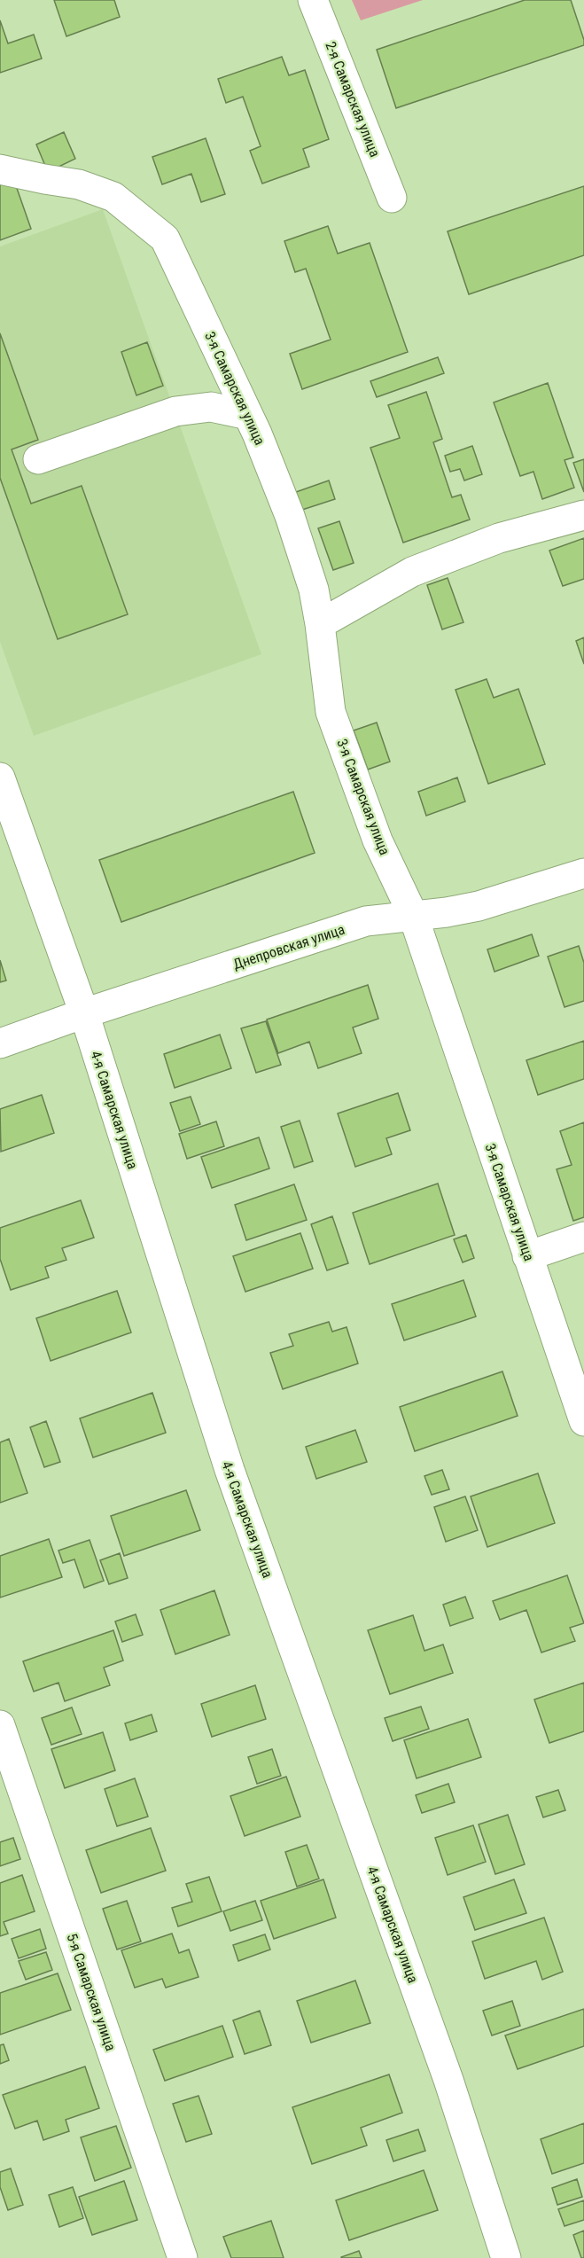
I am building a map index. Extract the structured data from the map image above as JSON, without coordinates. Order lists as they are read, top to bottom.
{
  "streets": {
    "street": [
      "2-я Самарская улица",
      "3-я Самарская улица",
      "Днепровская улица",
      "4-я Самарская улица",
      "5-я Самарская улица"
    ]
  },
  "crossings": [
    ["3-я Самарская улица", "Днепровская улица"],
    ["Днепровская улица", "4-я Самарская улица"]
  ]
}
